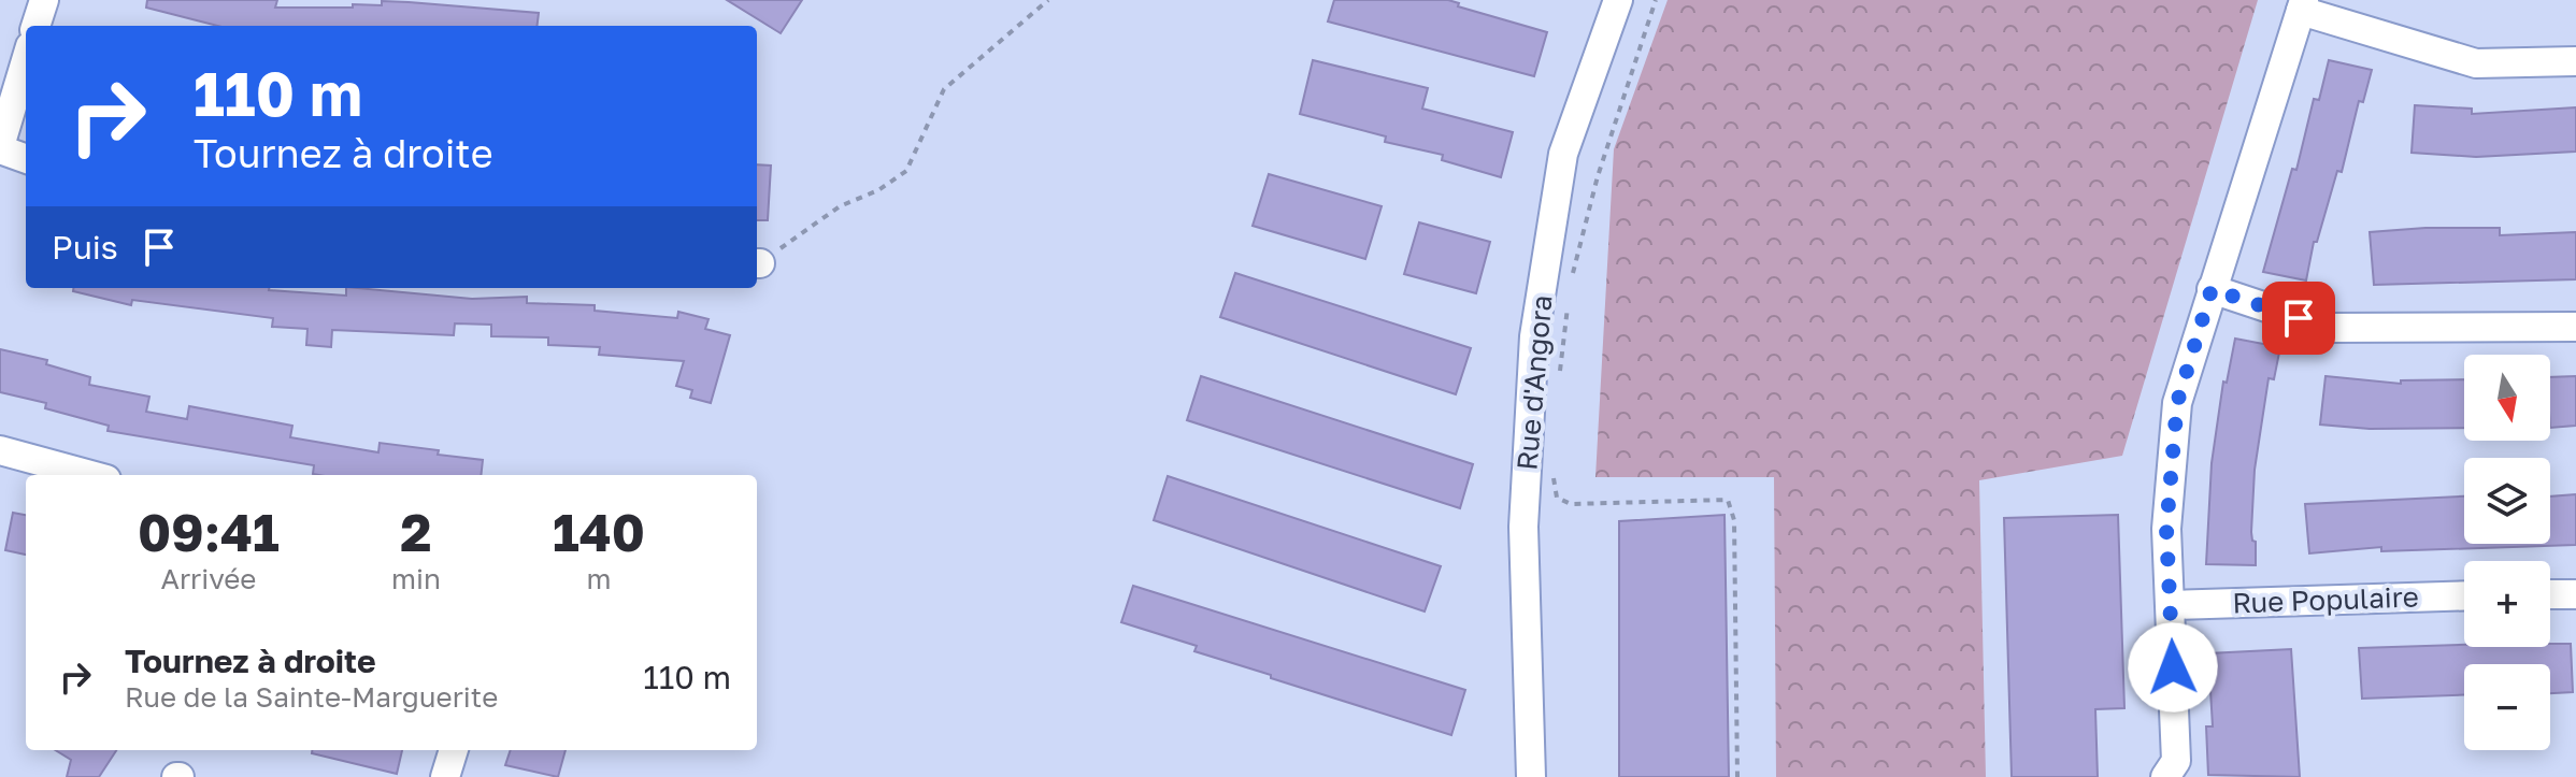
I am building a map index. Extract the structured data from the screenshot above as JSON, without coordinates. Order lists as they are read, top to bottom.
{
  "streets": {
    "street": ["Rue d'Angora", "Rue Populaire"]
  },
  "north": "bottom",
  "page": {
    "turn": ["110 m", "Tournez à droite"],
    "then": "Puis",
    "map_buttons": ["+", "−"],
    "eta": [
      "09:41",
      "Arrivée",
      "2",
      "min",
      "140",
      "m"
    ],
    "list": [
      {
        "name": "Tournez à droite",
        "note": "Rue de la Sainte-Marguerite",
        "value": "110 m"
      }
    ]
  }
}
